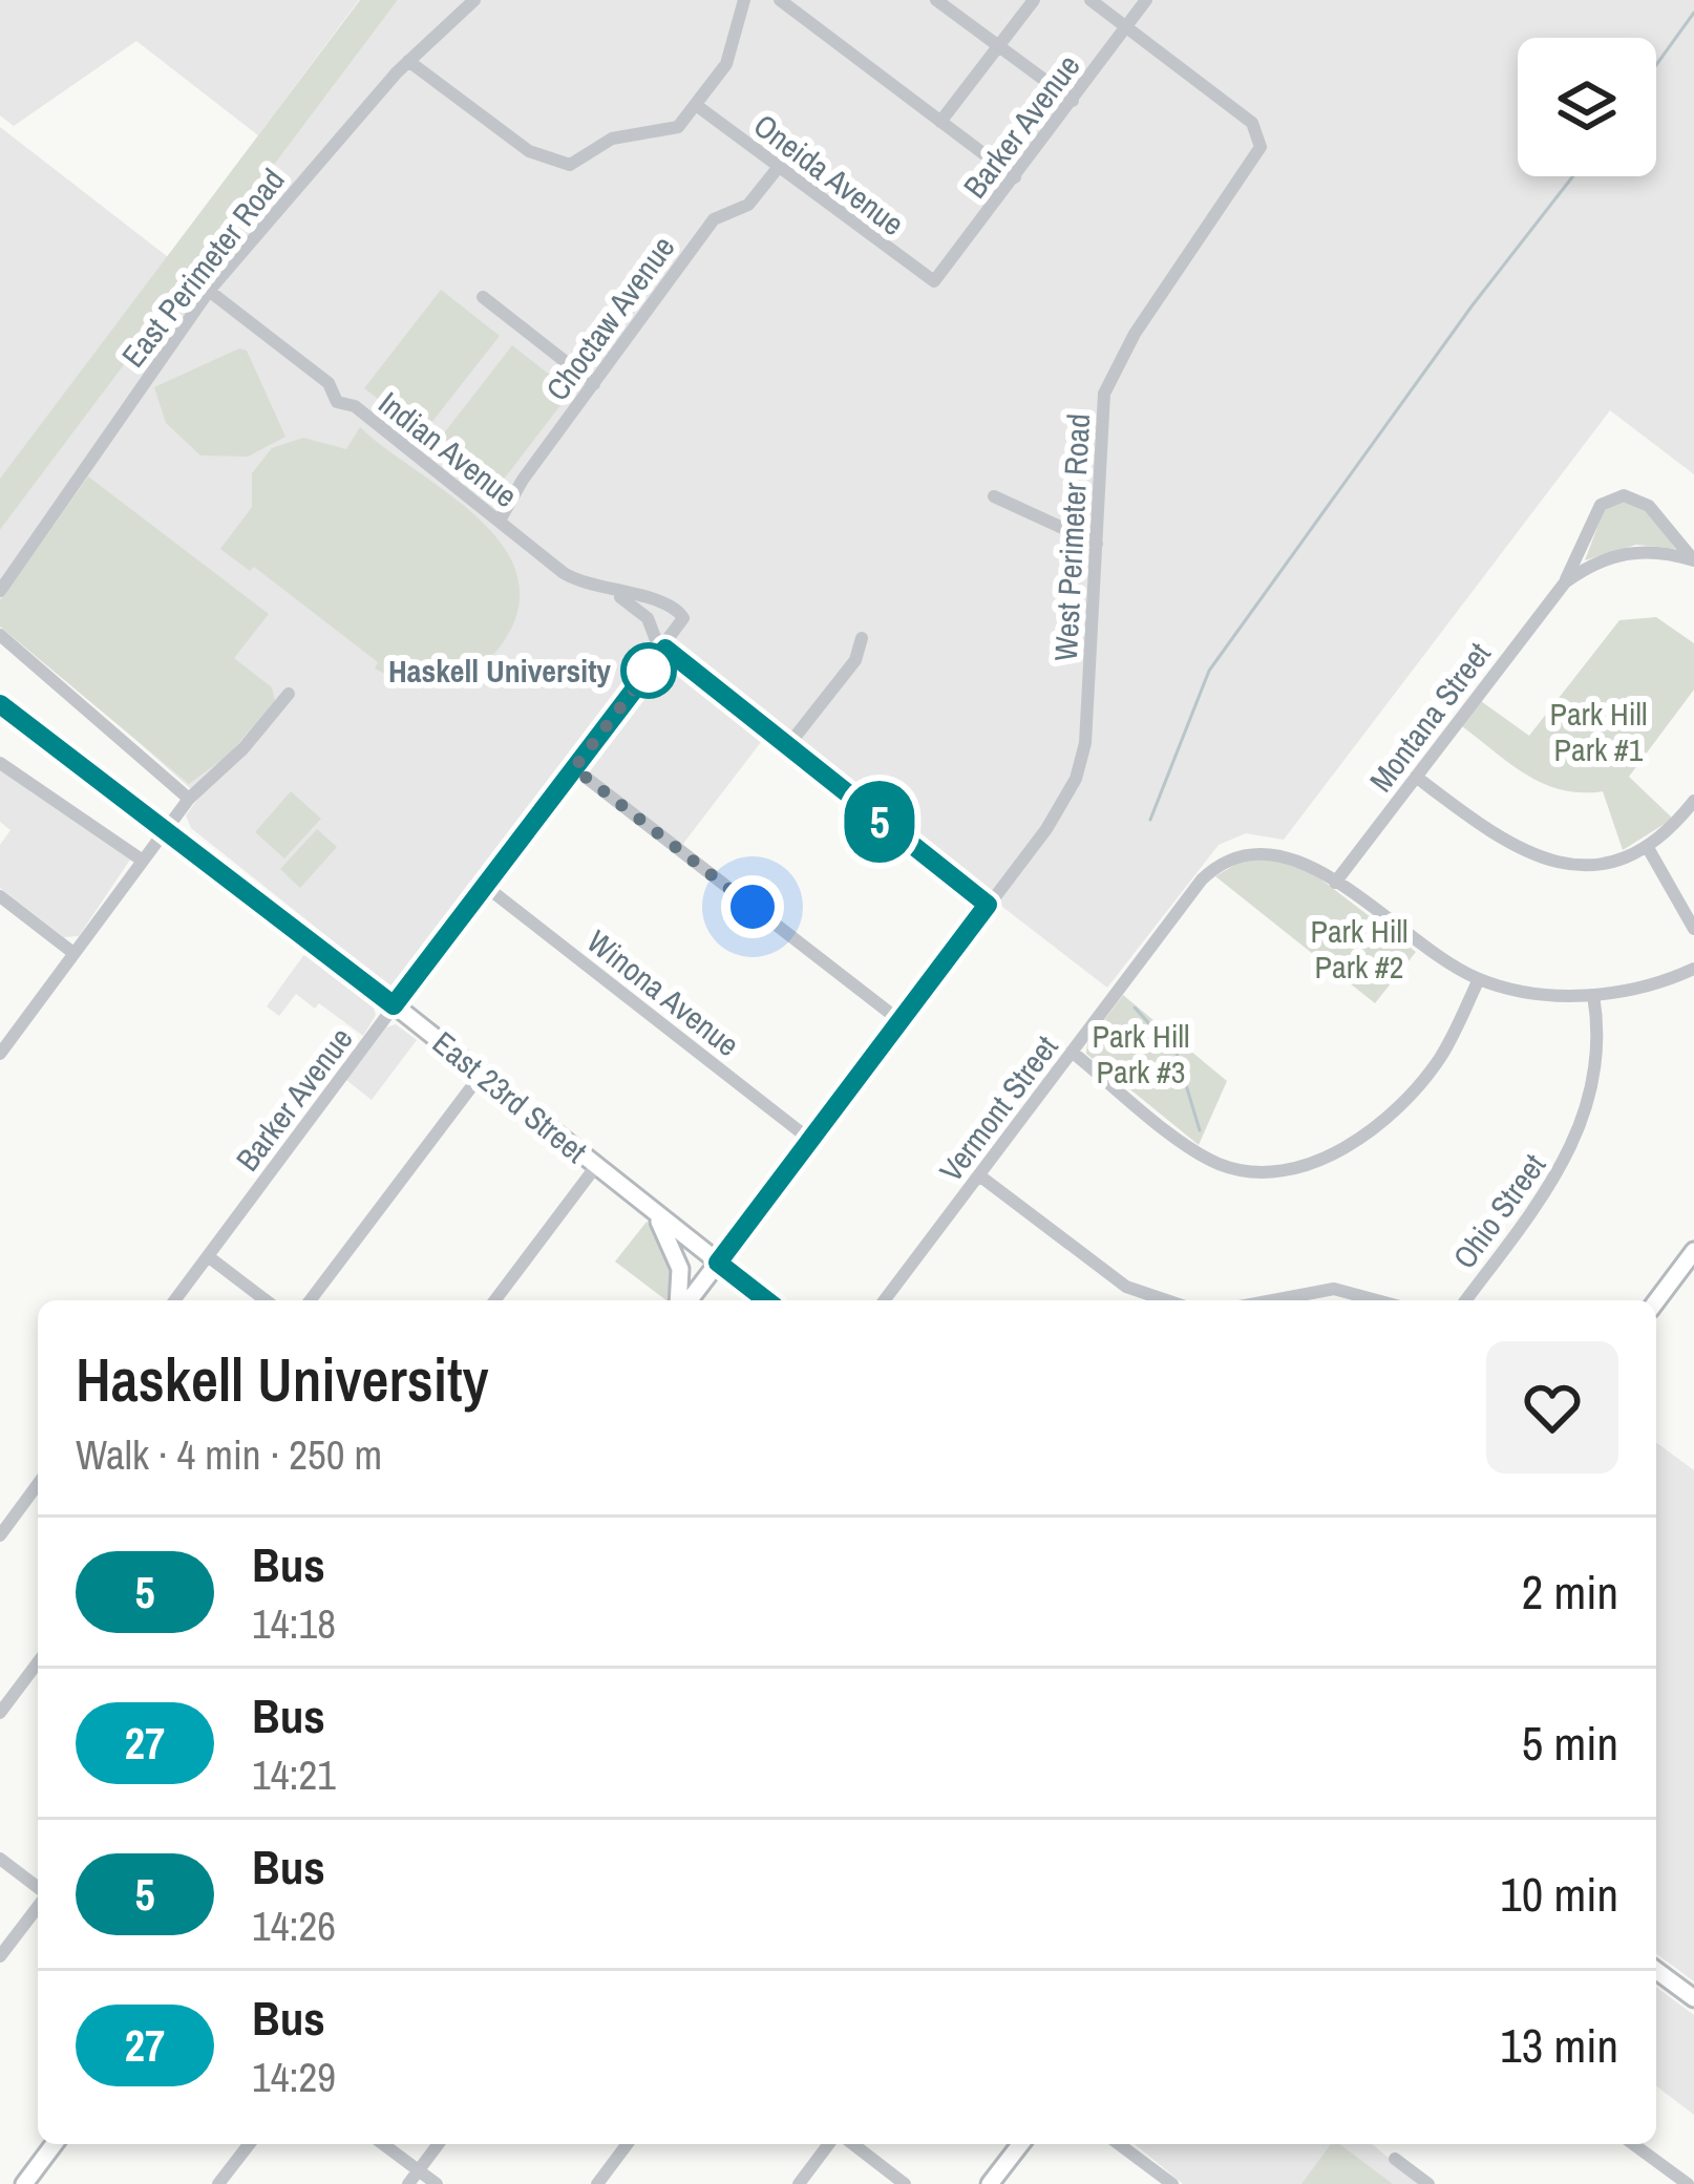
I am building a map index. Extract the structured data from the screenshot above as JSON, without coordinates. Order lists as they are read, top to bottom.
{
  "streets": {
    "main road": ["East 23rd Street"],
    "street": [
      "Barker Avenue",
      "Oneida Avenue",
      "East Perimeter Road",
      "Choctaw Avenue",
      "Indian Avenue",
      "West Perimeter Road",
      "Montana Street",
      "Winona Avenue",
      "Vermont Street",
      "Ohio Street"
    ]
  },
  "crossings": [
    ["Barker Avenue", "Oneida Avenue"],
    ["Barker Avenue", "Indian Avenue"],
    ["Barker Avenue", "West Perimeter Road"],
    ["Barker Avenue", "Winona Avenue"],
    ["Barker Avenue", "East 23rd Street"],
    ["Oneida Avenue", "Choctaw Avenue"],
    ["East Perimeter Road", "Indian Avenue"],
    ["Choctaw Avenue", "Indian Avenue"],
    ["Indian Avenue", "West Perimeter Road"],
    ["West Perimeter Road", "Winona Avenue"],
    ["West Perimeter Road", "East 23rd Street"],
    ["Montana Street", "Vermont Street"]
  ],
  "parks": ["Park Hill Park #1", "Park Hill Park #2", "Park Hill Park #3"],
  "places": ["Haskell University"],
  "lines": ["bus line 5"],
  "page": {
    "on_map": "5",
    "heading": ["Haskell University", "Walk · 4 min · 250 m"],
    "list": [
      {
        "mark": "5",
        "name": "Bus",
        "note": "14:18",
        "value": "2 min"
      },
      {
        "mark": "27",
        "name": "Bus",
        "note": "14:21",
        "value": "5 min"
      },
      {
        "mark": "5",
        "name": "Bus",
        "note": "14:26",
        "value": "10 min"
      },
      {
        "mark": "27",
        "name": "Bus",
        "note": "14:29",
        "value": "13 min"
      }
    ]
  }
}
